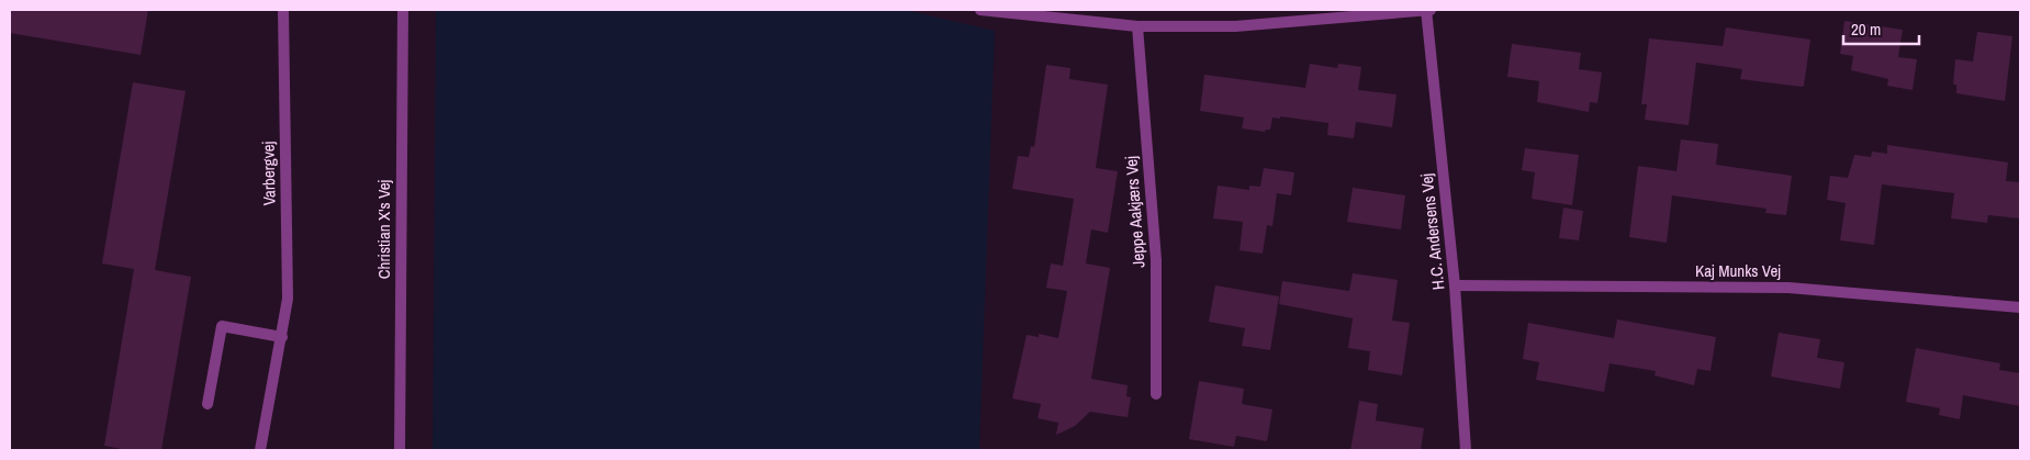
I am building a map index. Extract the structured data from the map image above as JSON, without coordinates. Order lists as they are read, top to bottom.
{
  "streets": {
    "street": [
      "Varbergvej",
      "Jeppe Aakjærs Vej",
      "Christian X's Vej",
      "H.C. Andersens Vej",
      "Kaj Munks Vej"
    ]
  },
  "crossings": [
    ["H.C. Andersens Vej", "Kaj Munks Vej"]
  ],
  "scale_bar": "20 m"
}
